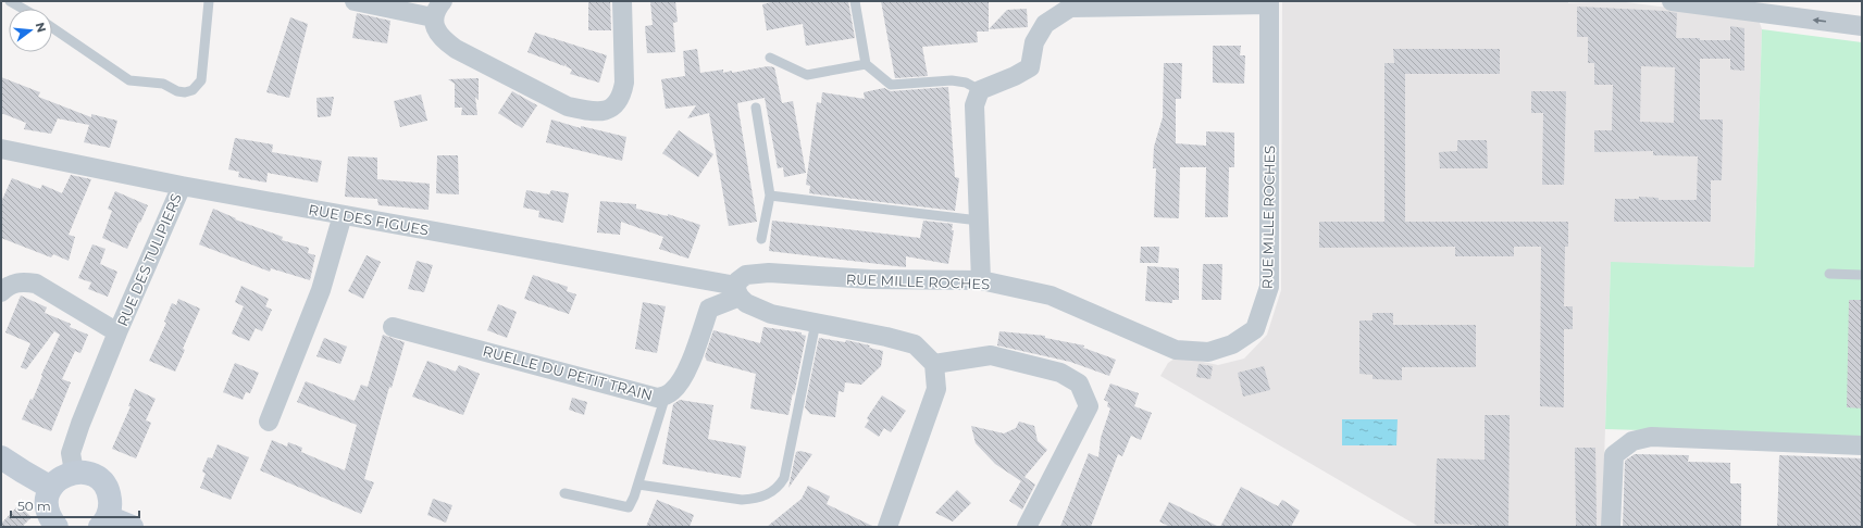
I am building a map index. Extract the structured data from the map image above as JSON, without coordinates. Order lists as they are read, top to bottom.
{
  "streets": {
    "street": [
      "RUE MILLE ROCHES",
      "RUE DES FIGUES",
      "RUE DES TULIPIERS",
      "RUELLE DU PETIT TRAIN"
    ]
  },
  "crossings": [
    ["RUE MILLE ROCHES", "RUE DES FIGUES"],
    ["RUE MILLE ROCHES", "RUELLE DU PETIT TRAIN"],
    ["RUE DES FIGUES", "RUE DES TULIPIERS"],
    ["RUE DES FIGUES", "RUELLE DU PETIT TRAIN"]
  ],
  "scale_bar": "50 m",
  "north": "right"
}
